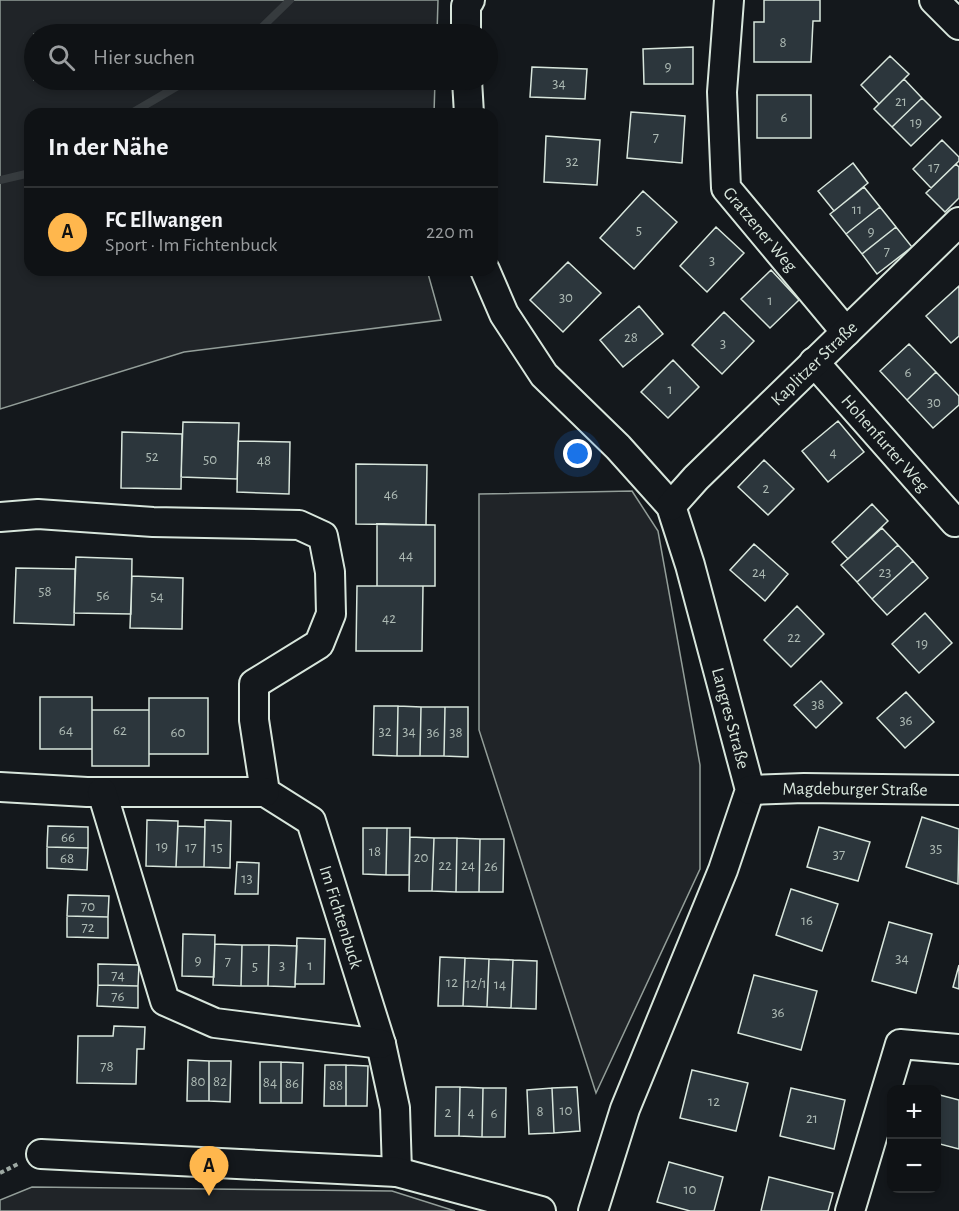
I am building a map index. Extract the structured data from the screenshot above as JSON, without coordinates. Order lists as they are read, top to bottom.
{
  "streets": {
    "street": [
      "Gratzener Weg",
      "Kaplitzer Straße",
      "Hohenfurter Weg",
      "Langres Straße",
      "Magdeburger Straße",
      "Im Fichtenbuck"
    ]
  },
  "crossings": [
    ["Gratzener Weg", "Kaplitzer Straße"],
    ["Kaplitzer Straße", "Hohenfurter Weg"],
    ["Kaplitzer Straße", "Langres Straße"],
    ["Langres Straße", "Magdeburger Straße"]
  ],
  "house_numbers": [
    "8",
    "9",
    "34",
    "21",
    "6",
    "19",
    "7",
    "32",
    "17",
    "11",
    "5",
    "9",
    "7",
    "3",
    "30",
    "1",
    "28",
    "3",
    "6",
    "1",
    "30",
    "4",
    "52",
    "50",
    "48",
    "2",
    "46",
    "44",
    "24",
    "23",
    "58",
    "56",
    "54",
    "42",
    "22",
    "19",
    "38",
    "36",
    "64",
    "62",
    "32",
    "34",
    "60",
    "36",
    "38",
    "66",
    "19",
    "17",
    "15",
    "35",
    "18",
    "37",
    "20",
    "68",
    "22",
    "24",
    "26",
    "13",
    "70",
    "16",
    "72",
    "34",
    "9",
    "7",
    "3",
    "1",
    "5",
    "74",
    "12",
    "12/1",
    "14",
    "76",
    "36",
    "78",
    "80",
    "82",
    "84",
    "86",
    "88",
    "12",
    "10",
    "8",
    "2",
    "4",
    "6",
    "21",
    "10"
  ],
  "page": {
    "search": "Hier suchen",
    "heading": "In der Nähe",
    "list": [
      {
        "mark": "A",
        "name": "FC Ellwangen",
        "note": "Sport · Im Fichtenbuck",
        "value": "220 m"
      }
    ],
    "map_buttons": ["+", "−"],
    "pins": "A"
  }
}
